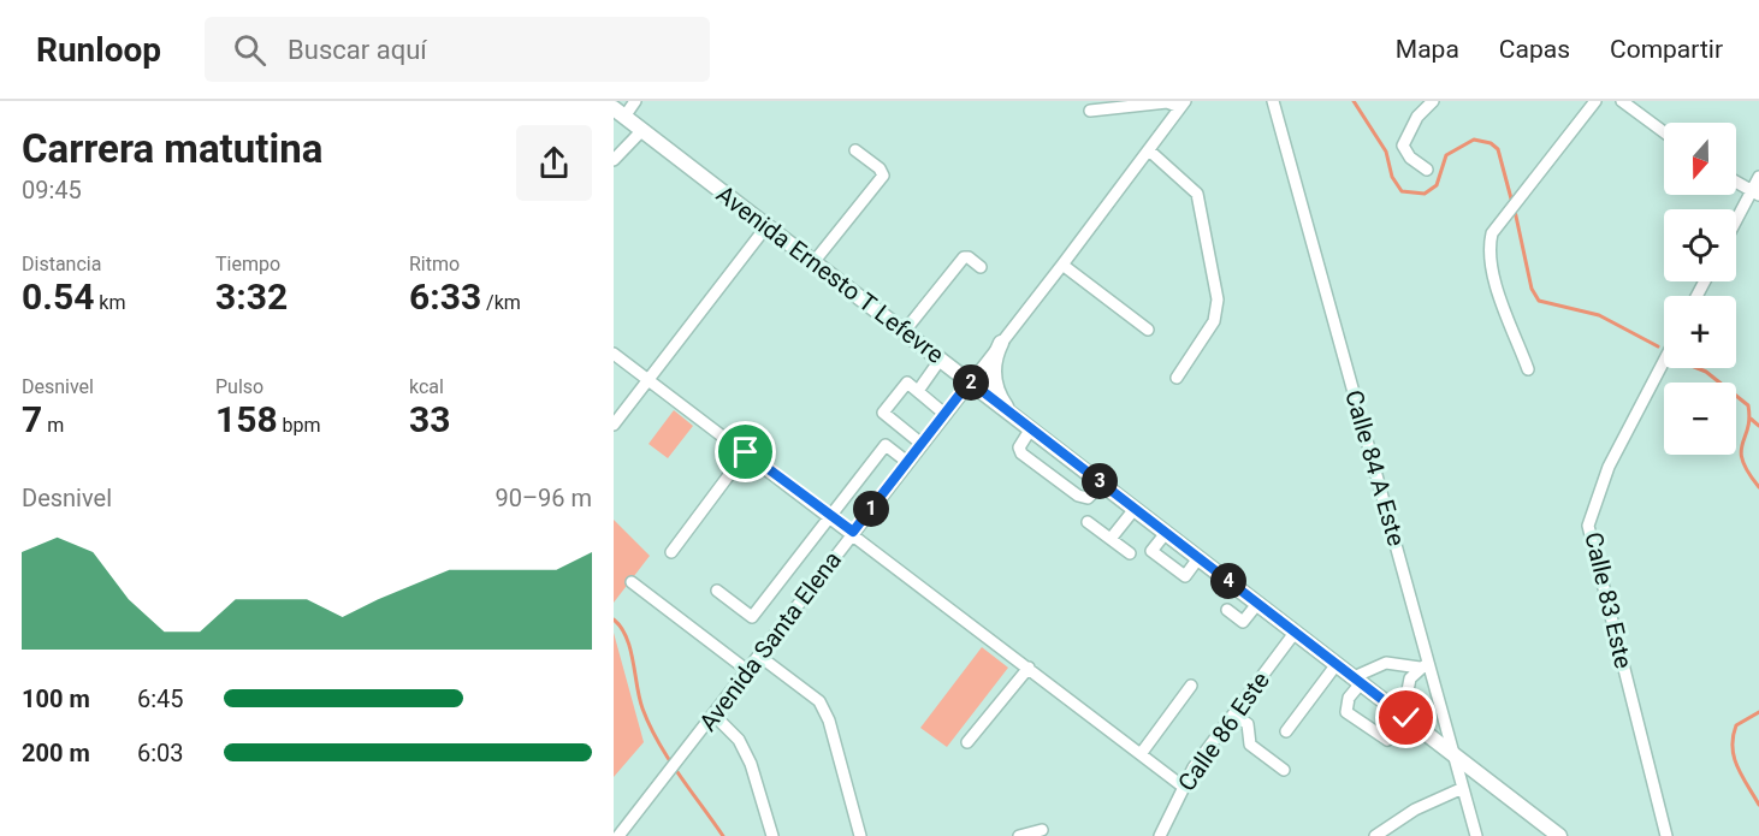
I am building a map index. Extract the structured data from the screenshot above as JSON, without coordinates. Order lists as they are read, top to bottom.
{
  "streets": {
    "main road": ["Avenida Ernesto T Lefevre"],
    "street": [
      "Calle 84 A Este",
      "Calle 83 Este",
      "Avenida Santa Elena",
      "Calle 86 Este"
    ]
  },
  "crossings": [
    ["Avenida Ernesto T Lefevre", "Calle 84 A Este"],
    ["Avenida Ernesto T Lefevre", "Avenida Santa Elena"],
    ["Avenida Ernesto T Lefevre", "Calle 86 Este"]
  ],
  "north": "bottom",
  "page": {
    "header": "Runloop",
    "search": "Buscar aquí",
    "nav": ["Mapa", "Capas", "Compartir"],
    "heading": ["Carrera matutina", "09:45"],
    "map_buttons": ["+", "−"],
    "stats": [
      ["Distancia", "0.54 km"],
      ["Tiempo", "3:32"],
      ["Ritmo", "6:33 /km"],
      ["Desnivel", "7 m"],
      ["Pulso", "158 bpm"],
      ["kcal", "33"]
    ],
    "pins": [
      "2",
      "3",
      "1",
      "4"
    ],
    "chart": ["Desnivel", "90–96 m"],
    "list": [
      {
        "name": "100 m",
        "note": "6:45"
      },
      {
        "name": "200 m",
        "note": "6:03"
      }
    ]
  }
}
